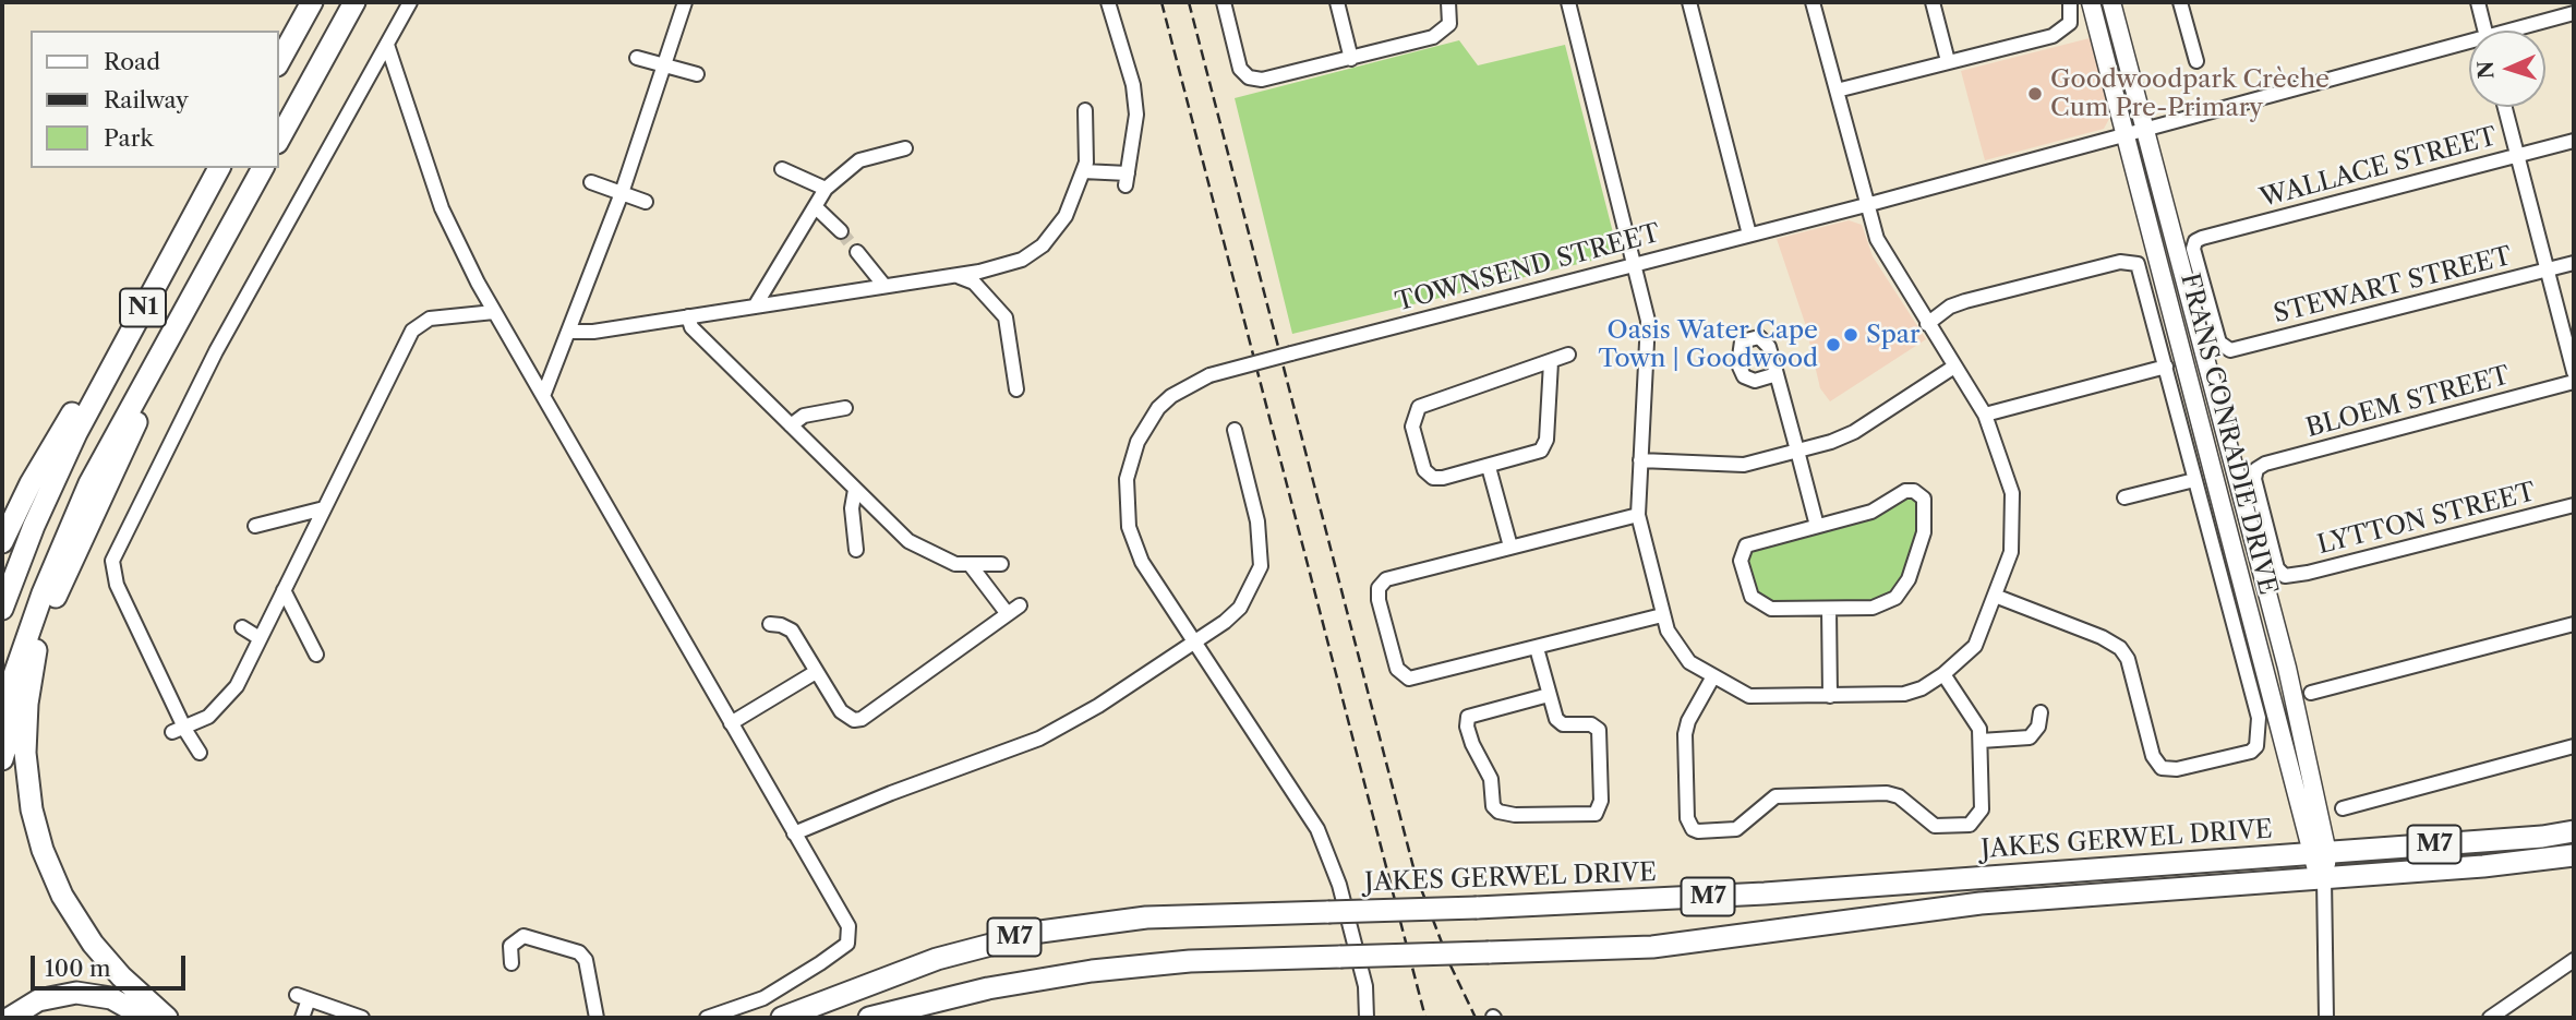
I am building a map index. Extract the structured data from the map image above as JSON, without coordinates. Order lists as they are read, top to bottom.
{
  "streets": {
    "highway": ["N1", "JAKES GERWEL DRIVE", "M7"],
    "main road": ["FRANS CONRADIE DRIVE"],
    "street": [
      "WALLACE STREET",
      "TOWNSEND STREET",
      "STEWART STREET",
      "BLOEM STREET",
      "LYTTON STREET"
    ]
  },
  "crossings": [
    ["WALLACE STREET", "STEWART STREET"],
    ["TOWNSEND STREET", "FRANS CONRADIE DRIVE"],
    ["BLOEM STREET", "LYTTON STREET"],
    ["FRANS CONRADIE DRIVE", "JAKES GERWEL DRIVE"]
  ],
  "places": ["Goodwoodpark Crèche Cum Pre-Primary", "Spar", "Oasis Water Cape Town | Goodwood"],
  "legend": ["Road", "Railway", "Park"],
  "scale_bar": "100 m",
  "north": "left"
}
